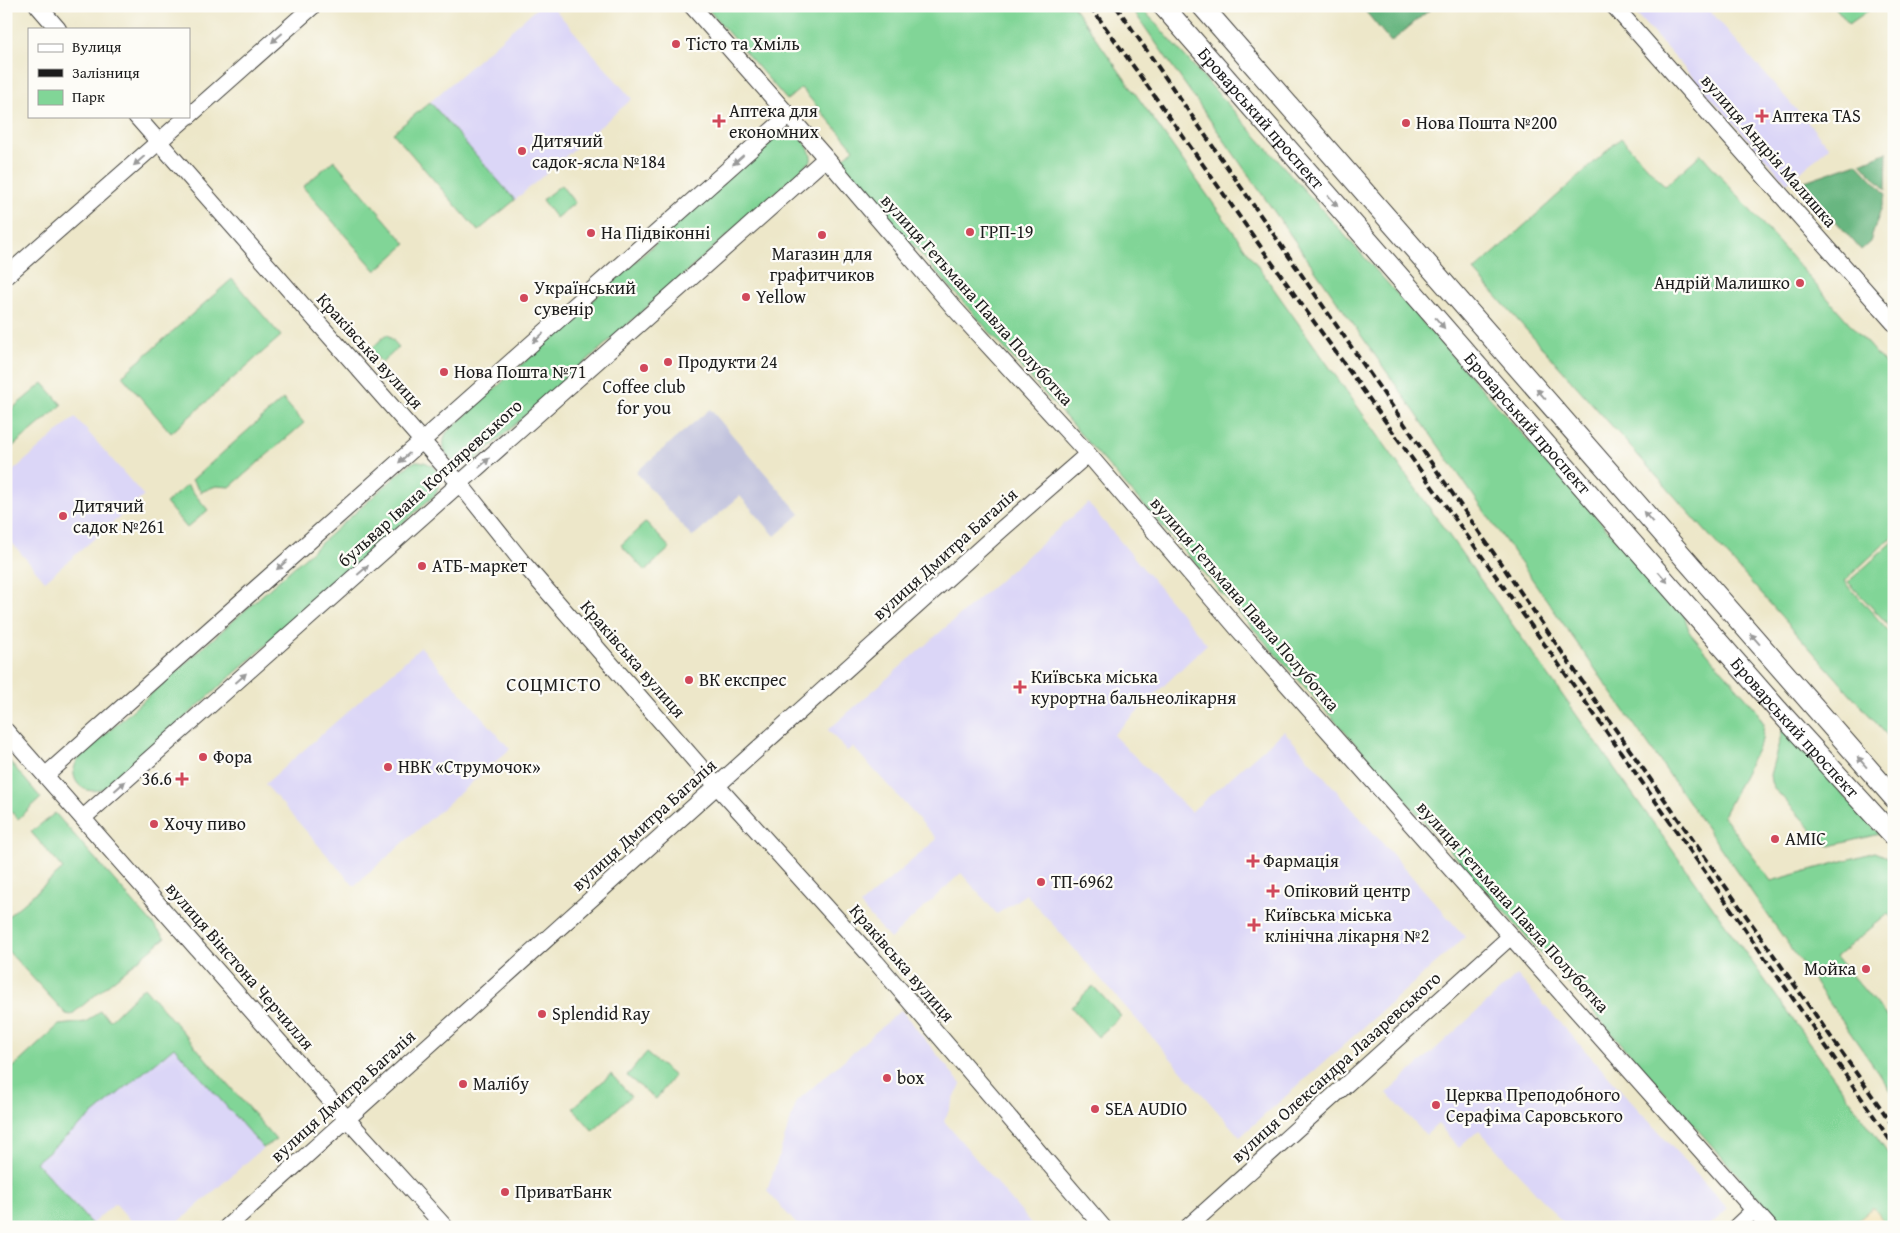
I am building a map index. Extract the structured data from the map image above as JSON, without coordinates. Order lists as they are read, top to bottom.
{
  "streets": {
    "main road": ["Броварський проспект"],
    "street": [
      "вулиця Андрія Малишка",
      "вулиця Гетьмана Павла Полуботка",
      "Краківська вулиця",
      "бульвар Івана Котляревського",
      "вулиця Дмитра Багалія",
      "вулиця Вінстона Черчилля",
      "вулиця Олександра Лазаревського"
    ]
  },
  "crossings": [
    ["вулиця Гетьмана Павла Полуботка", "бульвар Івана Котляревського"],
    ["вулиця Гетьмана Павла Полуботка", "вулиця Дмитра Багалія"],
    ["вулиця Гетьмана Павла Полуботка", "вулиця Олександра Лазаревського"],
    ["Краківська вулиця", "бульвар Івана Котляревського"],
    ["Краківська вулиця", "вулиця Дмитра Багалія"],
    ["бульвар Івана Котляревського", "вулиця Вінстона Черчилля"],
    ["вулиця Дмитра Багалія", "вулиця Вінстона Черчилля"]
  ],
  "districts": ["СОЦМІСТО"],
  "places": {
    "other": [
      "Тісто та Хміль",
      "Нова Пошта №200",
      "Дитячий садок-ясла №184",
      "ГРП-19",
      "На Підвіконні",
      "Магазин для графитчиков",
      "Андрій Малишко",
      "Yellow",
      "Український сувенір",
      "Продукти 24",
      "Coffee club for you",
      "Нова Пошта №71",
      "Дитячий садок №261",
      "АТБ-маркет",
      "ВК експрес",
      "Фора",
      "НВК «Струмочок»",
      "Хочу пиво",
      "AMIC",
      "ТП-6962",
      "Мойка",
      "Splendid Ray",
      "box",
      "Малібу",
      "Церква Преподобного Серафіма Саровського",
      "SEA AUDIO",
      "ПриватБанк"
    ],
    "health": [
      "Аптека TAS",
      "Аптека для економних",
      "Київська міська курортна бальнеолікарня",
      "36.6",
      "Фармація",
      "Опіковий центр",
      "Київська міська клінічна лікарня №2"
    ]
  },
  "legend": ["Вулиця", "Залізниця", "Парк"]
}
